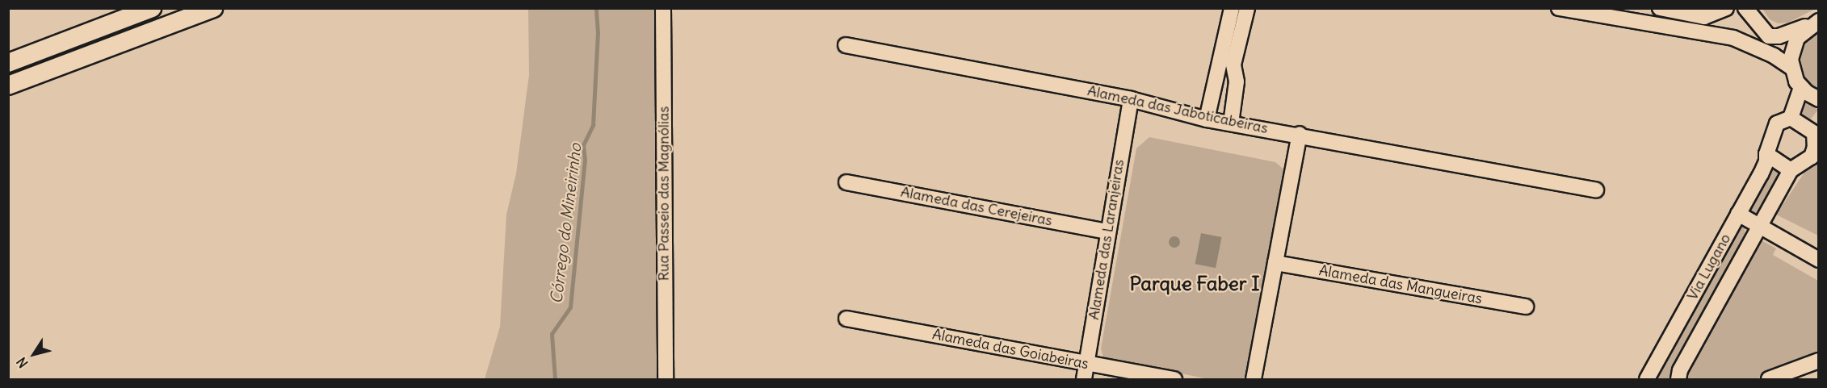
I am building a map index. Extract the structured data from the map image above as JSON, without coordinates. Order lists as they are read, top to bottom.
{
  "streets": {
    "street": [
      "Alameda das Jaboticabeiras",
      "Rua Passeio das Magnólias",
      "Alameda das Cerejeiras",
      "Alameda das Laranjeiras",
      "Via Lugano",
      "Alameda das Mangueiras",
      "Alameda das Goiabeiras"
    ]
  },
  "crossings": [
    ["Alameda das Jaboticabeiras", "Alameda das Laranjeiras"],
    ["Alameda das Cerejeiras", "Alameda das Laranjeiras"],
    ["Alameda das Laranjeiras", "Alameda das Goiabeiras"]
  ],
  "districts": ["Parque Faber I"],
  "water": ["Córrego do Mineirinho"],
  "north": "bottom left"
}
